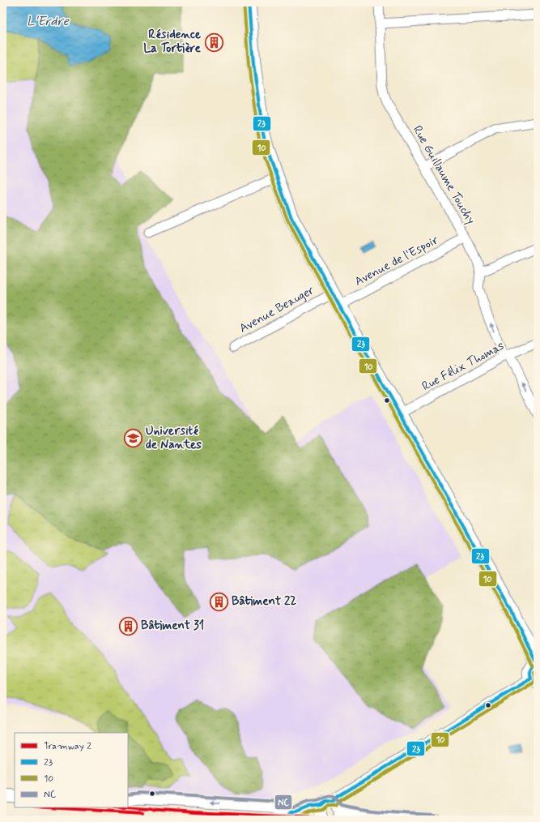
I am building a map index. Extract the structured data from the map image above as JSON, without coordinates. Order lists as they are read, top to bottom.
{
  "streets": {
    "street": [
      "Rue Guillaume Touchy",
      "Avenue de l'Espoir",
      "Avenue Beauger",
      "Rue Félix Thomas"
    ]
  },
  "crossings": [
    ["Rue Guillaume Touchy", "Avenue de l'Espoir"],
    ["Rue Guillaume Touchy", "Rue Félix Thomas"]
  ],
  "water": ["L'Erdre"],
  "places": {
    "building": ["Résidence La Tortière", "Bâtiment 22", "Bâtiment 31"],
    "school or university": ["Université de Nantes"]
  },
  "lines": [
    "transit line 23",
    "transit line 10",
    "transit line NC",
    "tram line 2"
  ],
  "legend": [
    "Tramway 2",
    "23",
    "10",
    "NC"
  ]
}
